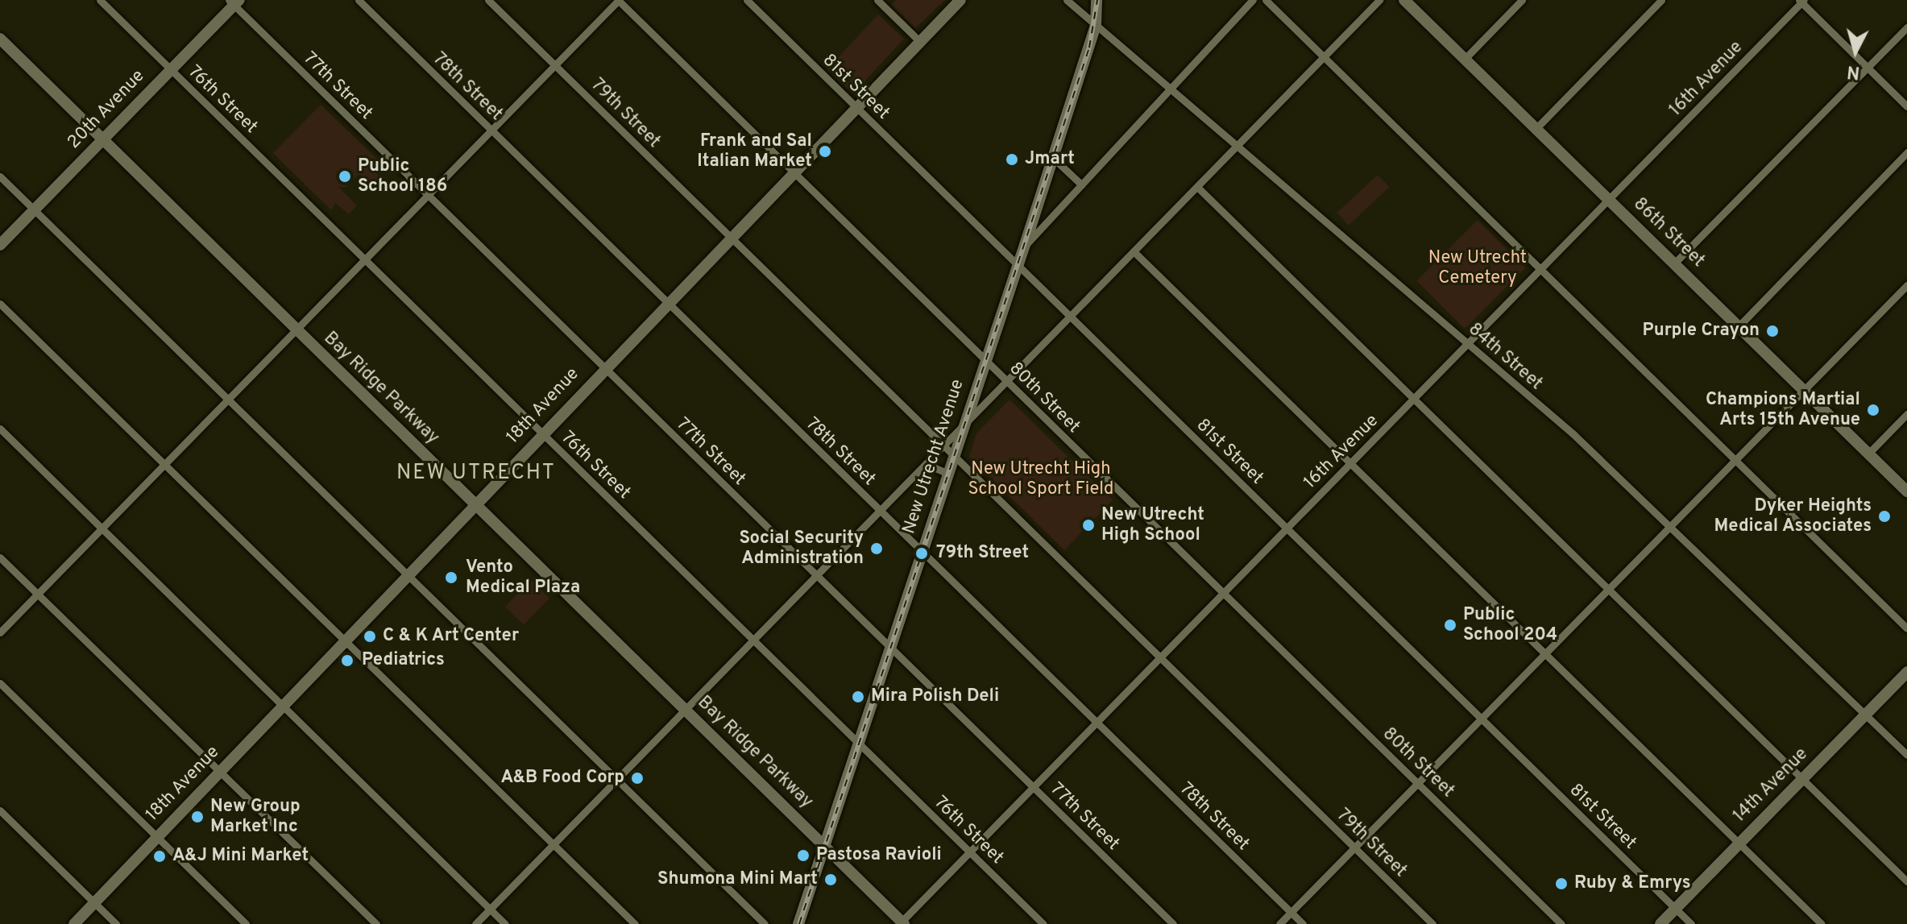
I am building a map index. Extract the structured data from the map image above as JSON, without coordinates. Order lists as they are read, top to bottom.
{
  "streets": {
    "street": [
      "16th Avenue",
      "77th Street",
      "78th Street",
      "81st Street",
      "76th Street",
      "20th Avenue",
      "79th Street",
      "86th Street",
      "84th Street",
      "Bay Ridge Parkway",
      "80th Street",
      "18th Avenue",
      "New Utrecht Avenue",
      "14th Avenue"
    ]
  },
  "crossings": [
    ["16th Avenue", "77th Street"],
    ["16th Avenue", "78th Street"],
    ["16th Avenue", "81st Street"],
    ["16th Avenue", "76th Street"],
    ["16th Avenue", "79th Street"],
    ["16th Avenue", "86th Street"],
    ["16th Avenue", "84th Street"],
    ["16th Avenue", "Bay Ridge Parkway"],
    ["16th Avenue", "80th Street"],
    ["77th Street", "20th Avenue"],
    ["77th Street", "18th Avenue"],
    ["77th Street", "New Utrecht Avenue"],
    ["78th Street", "18th Avenue"],
    ["78th Street", "New Utrecht Avenue"],
    ["81st Street", "18th Avenue"],
    ["81st Street", "New Utrecht Avenue"],
    ["81st Street", "14th Avenue"],
    ["76th Street", "20th Avenue"],
    ["76th Street", "18th Avenue"],
    ["76th Street", "New Utrecht Avenue"],
    ["20th Avenue", "Bay Ridge Parkway"],
    ["79th Street", "18th Avenue"],
    ["79th Street", "New Utrecht Avenue"],
    ["84th Street", "New Utrecht Avenue"],
    ["84th Street", "14th Avenue"],
    ["Bay Ridge Parkway", "18th Avenue"],
    ["Bay Ridge Parkway", "New Utrecht Avenue"],
    ["80th Street", "18th Avenue"],
    ["80th Street", "New Utrecht Avenue"]
  ],
  "districts": ["NEW UTRECHT"],
  "parks": ["New Utrecht Cemetery", "New Utrecht High School Sport Field"],
  "places": [
    "Frank and Sal Italian Market",
    "Jmart",
    "Public School 186",
    "Purple Crayon",
    "Champions Martial Arts 15th Avenue",
    "Dyker Heights Medical Associates",
    "New Utrecht High School",
    "Social Security Administration",
    "79th Street",
    "Vento Medical Plaza",
    "Public School 204",
    "C & K Art Center",
    "Pediatrics",
    "Mira Polish Deli",
    "A&B Food Corp",
    "New Group Market Inc",
    "Pastosa Ravioli",
    "A&J Mini Market",
    "Shumona Mini Mart",
    "Ruby & Emrys"
  ],
  "north": "bottom"
}
